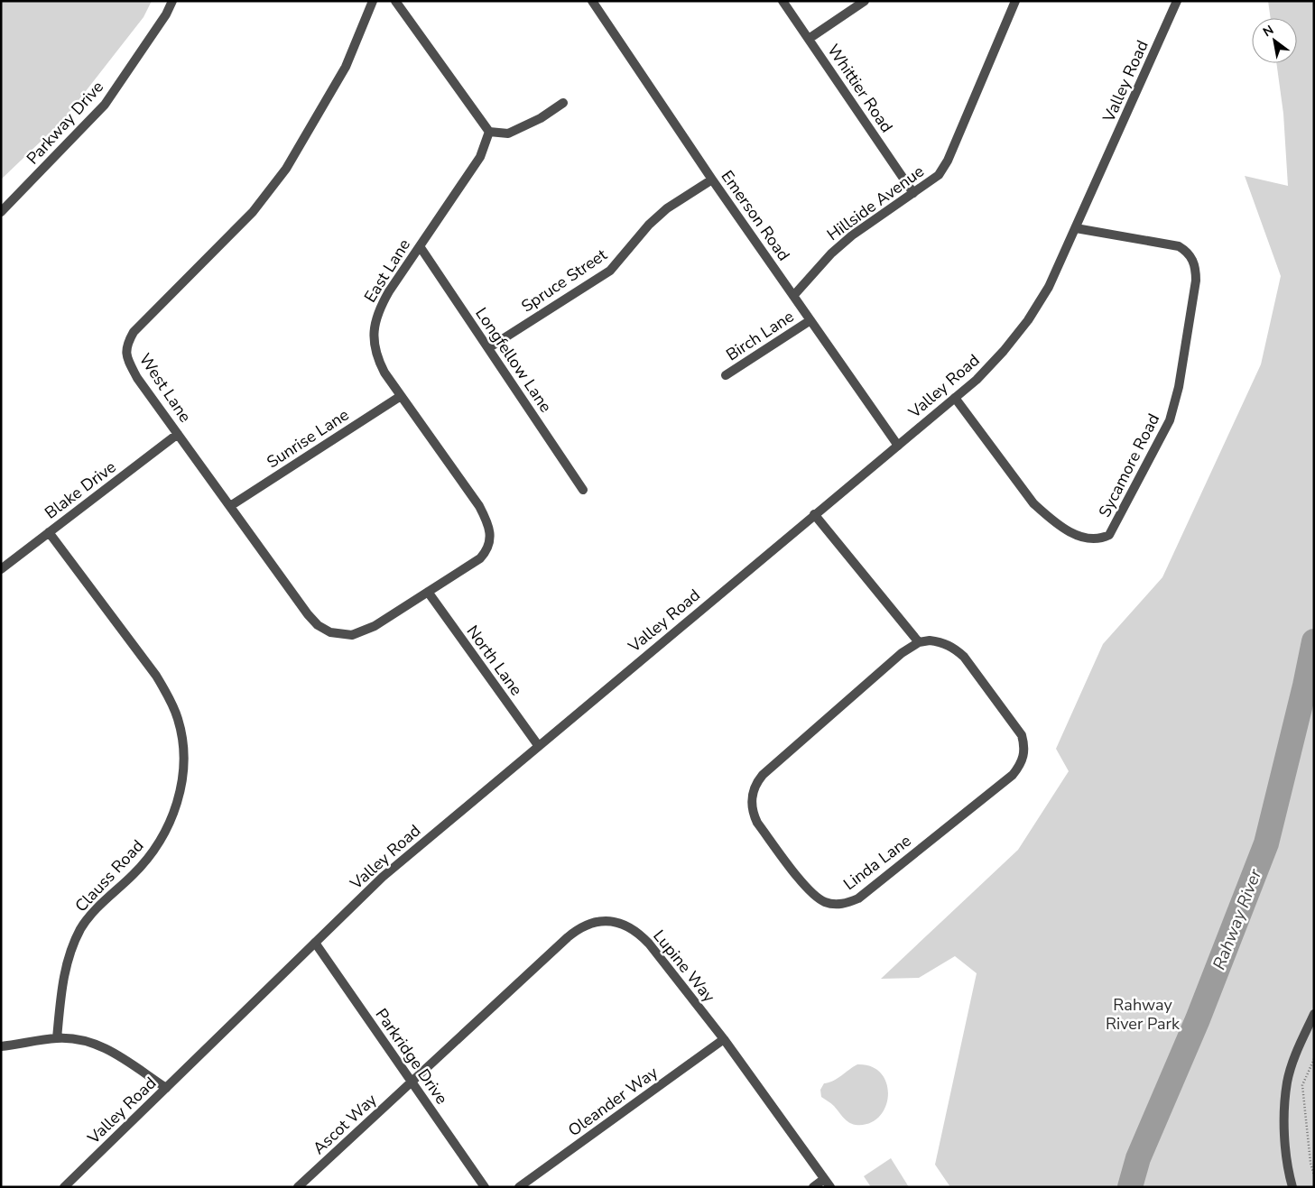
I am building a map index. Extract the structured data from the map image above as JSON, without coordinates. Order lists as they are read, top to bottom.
{
  "streets": {
    "street": [
      "Valley Road",
      "Whittier Road",
      "Parkway Drive",
      "Hillside Avenue",
      "Emerson Road",
      "East Lane",
      "Spruce Street",
      "Birch Lane",
      "Longfellow Lane",
      "West Lane",
      "Sunrise Lane",
      "Sycamore Road",
      "Blake Drive",
      "North Lane",
      "Linda Lane",
      "Clauss Road",
      "Lupine Way",
      "Parkridge Drive",
      "Oleander Way",
      "Ascot Way"
    ]
  },
  "crossings": [
    ["Valley Road", "Emerson Road"],
    ["Valley Road", "Sycamore Road"],
    ["Valley Road", "North Lane"],
    ["Valley Road", "Parkridge Drive"],
    ["Whittier Road", "Hillside Avenue"],
    ["Hillside Avenue", "Emerson Road"],
    ["Emerson Road", "Spruce Street"],
    ["Emerson Road", "Birch Lane"],
    ["East Lane", "Longfellow Lane"],
    ["East Lane", "West Lane"],
    ["East Lane", "Sunrise Lane"],
    ["East Lane", "North Lane"],
    ["Spruce Street", "Longfellow Lane"],
    ["West Lane", "Sunrise Lane"],
    ["West Lane", "Blake Drive"],
    ["West Lane", "North Lane"],
    ["Blake Drive", "Clauss Road"],
    ["Lupine Way", "Parkridge Drive"],
    ["Lupine Way", "Oleander Way"],
    ["Lupine Way", "Ascot Way"],
    ["Parkridge Drive", "Ascot Way"]
  ],
  "water": ["Rahway River"],
  "parks": ["Rahway River Park"],
  "north": "top left"
}
